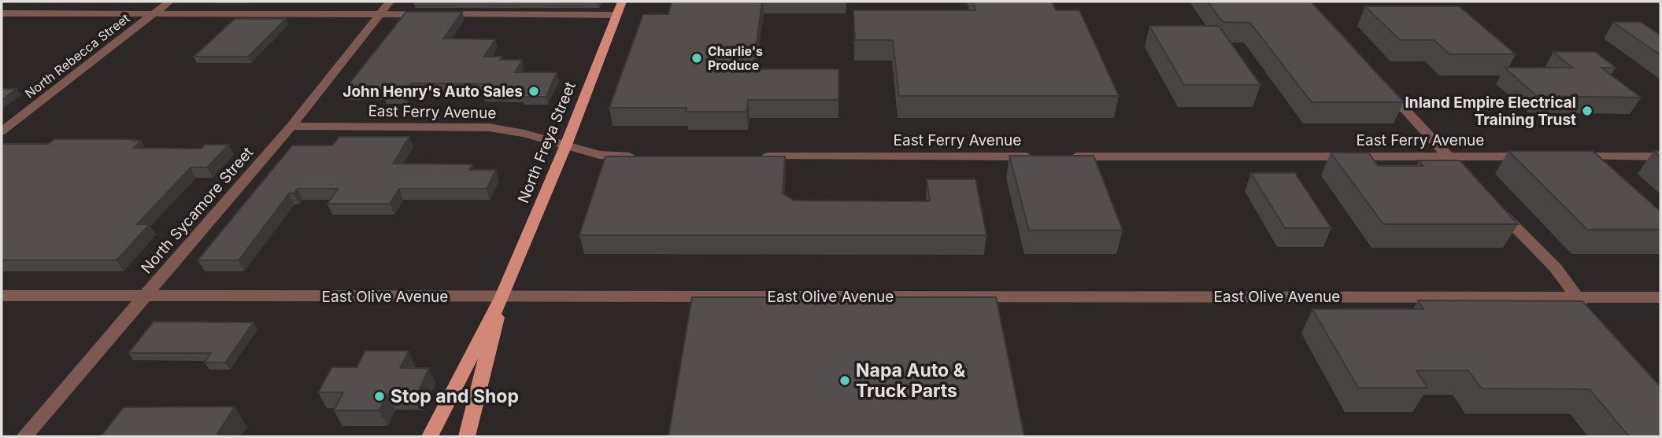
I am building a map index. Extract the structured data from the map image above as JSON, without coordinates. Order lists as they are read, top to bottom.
{
  "streets": {
    "main road": ["North Freya Street"],
    "street": [
      "North Rebecca Street",
      "East Ferry Avenue",
      "North Sycamore Street",
      "East Olive Avenue"
    ]
  },
  "crossings": [
    ["East Ferry Avenue", "North Freya Street"],
    ["East Ferry Avenue", "North Sycamore Street"],
    ["North Freya Street", "East Olive Avenue"],
    ["North Sycamore Street", "East Olive Avenue"]
  ],
  "places": [
    "Charlie's Produce",
    "John Henry's Auto Sales",
    "Inland Empire Electrical Training Trust",
    "Napa Auto & Truck Parts",
    "Stop and Shop"
  ]
}
